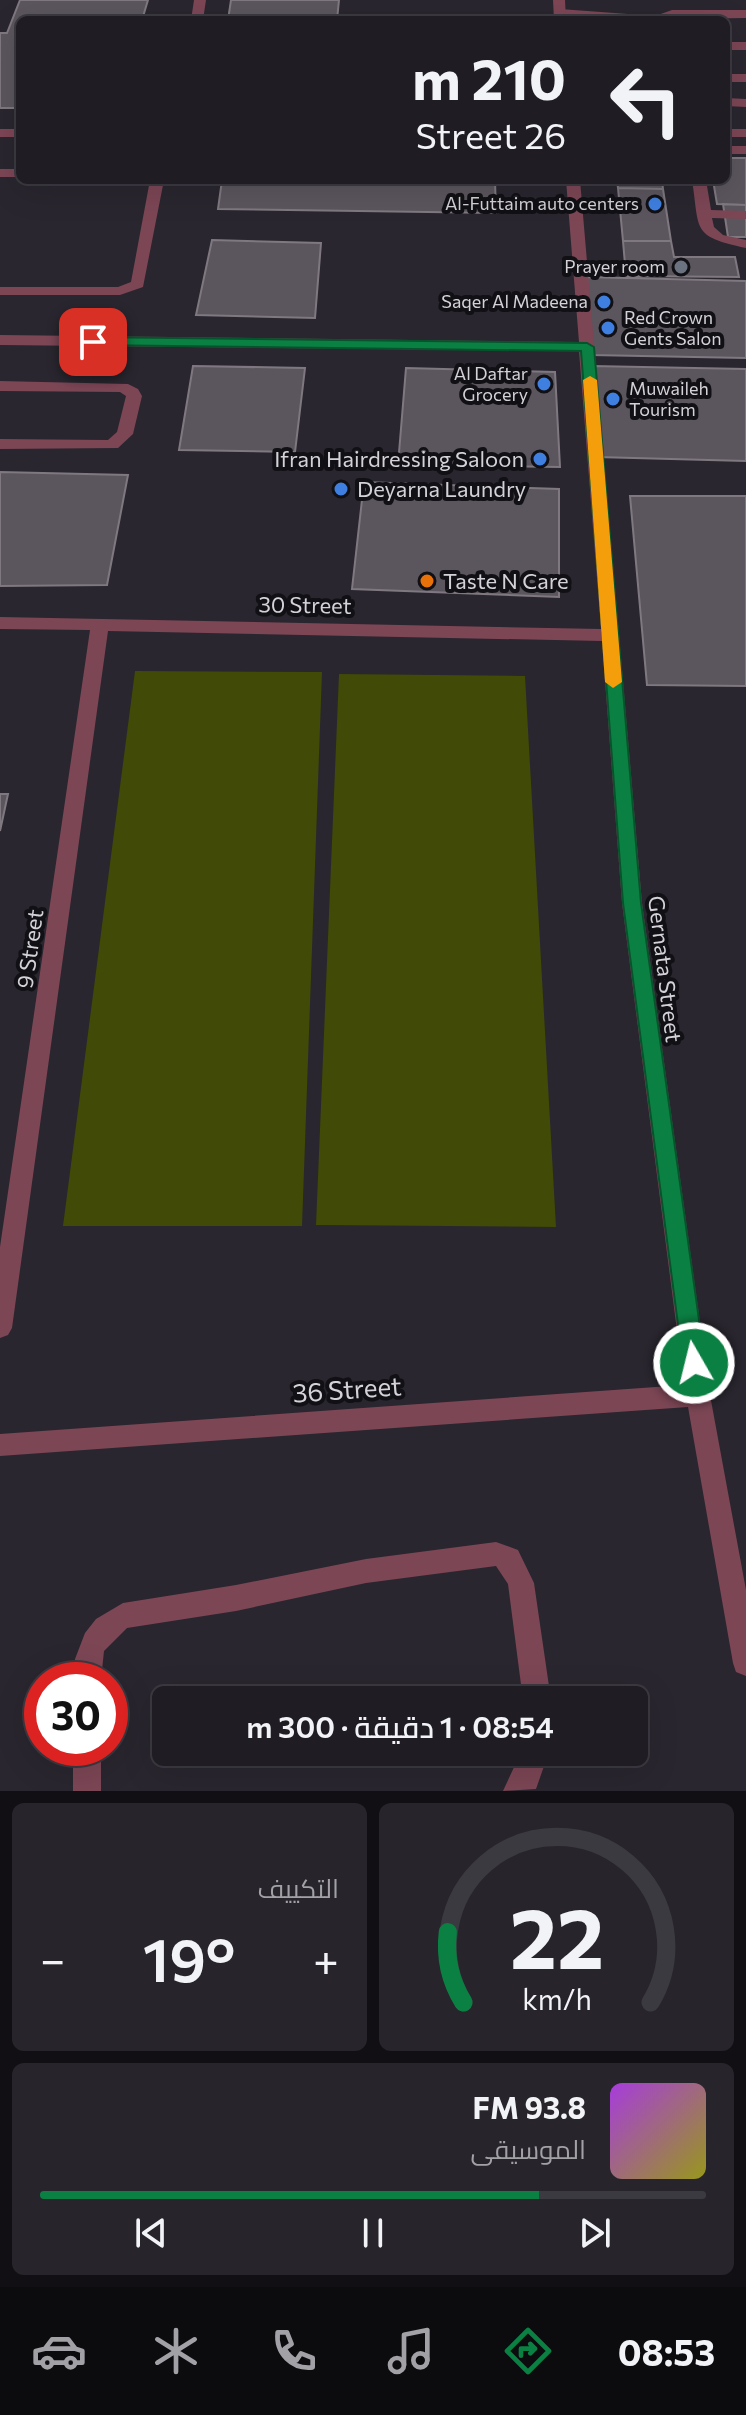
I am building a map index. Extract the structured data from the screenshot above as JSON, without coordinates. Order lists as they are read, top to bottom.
{
  "streets": {
    "street": [
      "30 Street",
      "9 Street",
      "Gernata Street",
      "36 Street"
    ]
  },
  "crossings": [
    ["30 Street", "9 Street"],
    ["30 Street", "Gernata Street"],
    ["Gernata Street", "36 Street"]
  ],
  "places": [
    "Al-Futtaim auto centers",
    "Prayer room",
    "Saqer Al Madeena",
    "Red Crown Gents Salon",
    "Al Daftar Grocery",
    "Muwaileh Tourism",
    "Ifran Hairdressing Saloon",
    "Deyarna Laundry",
    "Taste N Care"
  ],
  "page": {
    "turn": ["210 m", "26 Street"],
    "limit": "30",
    "trip": "08:54 · 1 دقيقة · 300 m",
    "tile": "التكييف",
    "heat": ["−", "19°", "+"],
    "song": ["93.8 FM", "الموسيقى"],
    "tabs": "08:53",
    "gauge": ["22", "km/h"]
  }
}
